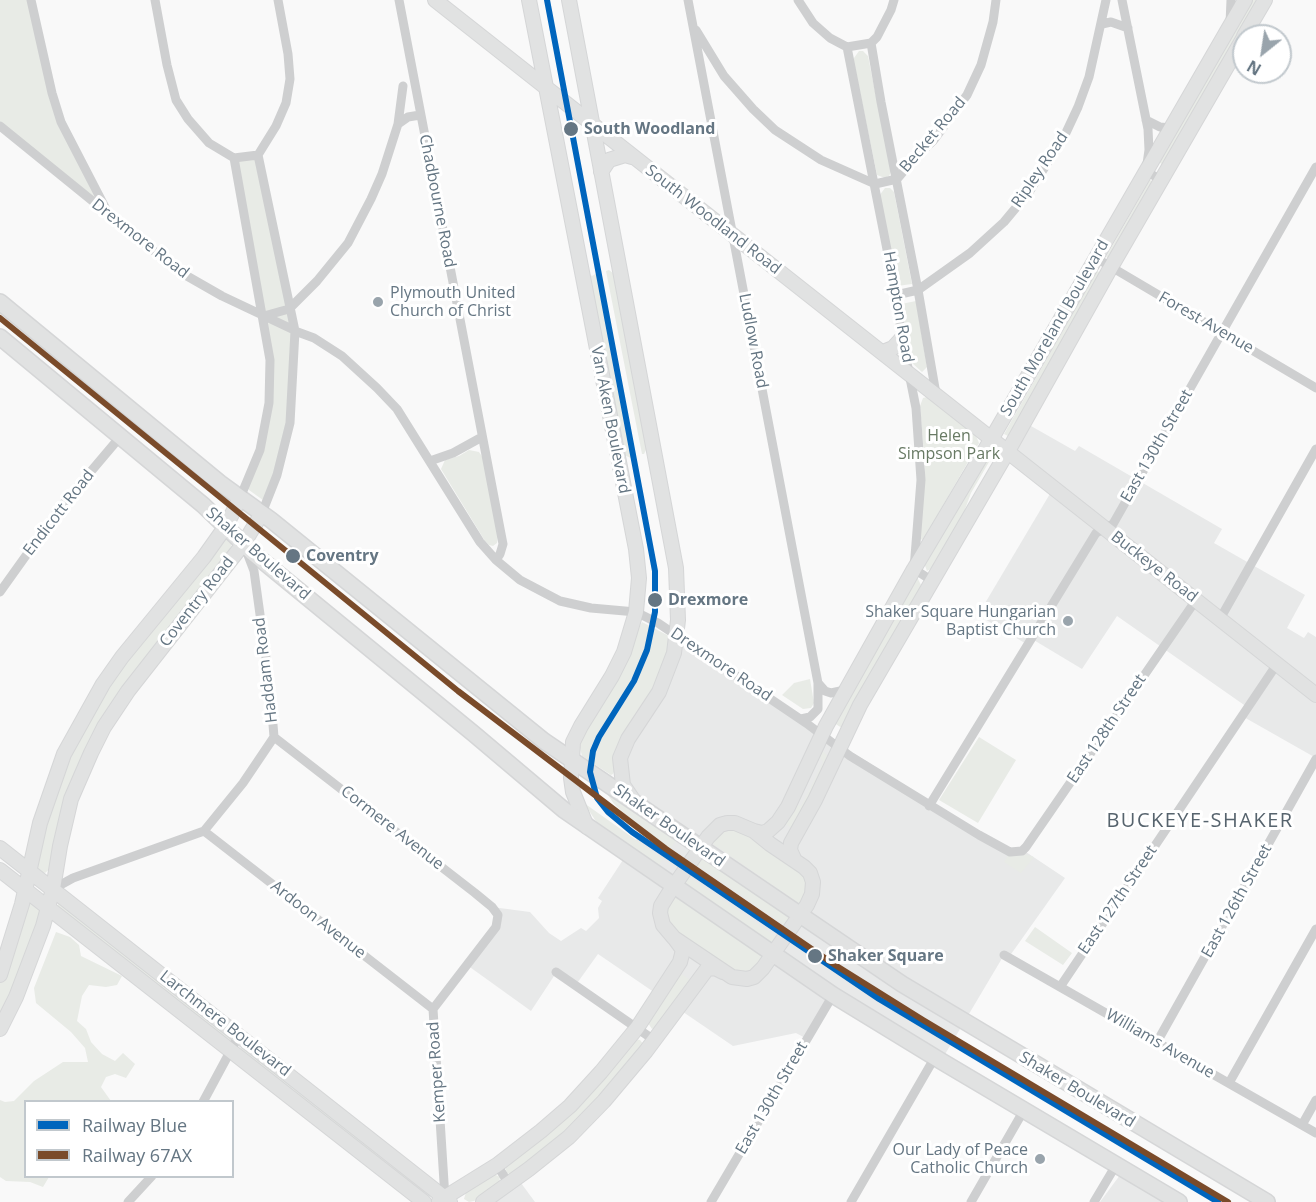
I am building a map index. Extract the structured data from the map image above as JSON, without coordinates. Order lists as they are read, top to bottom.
{
  "streets": {
    "main road": ["Shaker Boulevard"],
    "street": [
      "Becket Road",
      "Ripley Road",
      "Chadbourne Road",
      "South Woodland Road",
      "Drexmore Road",
      "Hampton Road",
      "Forest Avenue",
      "South Moreland Boulevard",
      "Ludlow Road",
      "Van Aken Boulevard",
      "East 130th Street",
      "Endicott Road",
      "Buckeye Road",
      "Coventry Road",
      "Haddam Road",
      "East 128th Street",
      "Cormere Avenue",
      "East 127th Street",
      "East 126th Street",
      "Ardoon Avenue",
      "Larchmere Boulevard",
      "Williams Avenue",
      "Kemper Road"
    ]
  },
  "crossings": [
    ["Becket Road", "Hampton Road"],
    ["Ripley Road", "Hampton Road"],
    ["Chadbourne Road", "Drexmore Road"],
    ["South Woodland Road", "Hampton Road"],
    ["South Woodland Road", "South Moreland Boulevard"],
    ["South Woodland Road", "Ludlow Road"],
    ["South Woodland Road", "Van Aken Boulevard"],
    ["South Woodland Road", "Buckeye Road"],
    ["Drexmore Road", "South Moreland Boulevard"],
    ["Drexmore Road", "Ludlow Road"],
    ["Drexmore Road", "Van Aken Boulevard"],
    ["Drexmore Road", "East 130th Street"],
    ["Drexmore Road", "Coventry Road"],
    ["Drexmore Road", "East 128th Street"],
    ["Hampton Road", "South Moreland Boulevard"],
    ["Forest Avenue", "South Moreland Boulevard"],
    ["Forest Avenue", "East 130th Street"],
    ["South Moreland Boulevard", "Buckeye Road"],
    ["Van Aken Boulevard", "Shaker Boulevard"],
    ["East 130th Street", "Shaker Boulevard"],
    ["East 130th Street", "Buckeye Road"],
    ["Endicott Road", "Shaker Boulevard"],
    ["Shaker Boulevard", "Coventry Road"],
    ["Shaker Boulevard", "Haddam Road"],
    ["Buckeye Road", "East 128th Street"],
    ["Buckeye Road", "East 127th Street"],
    ["Coventry Road", "Haddam Road"],
    ["Coventry Road", "Larchmere Boulevard"],
    ["Haddam Road", "Cormere Avenue"],
    ["Haddam Road", "Ardoon Avenue"],
    ["Cormere Avenue", "Kemper Road"],
    ["East 127th Street", "Williams Avenue"],
    ["East 126th Street", "Williams Avenue"],
    ["Ardoon Avenue", "Kemper Road"],
    ["Larchmere Boulevard", "Kemper Road"]
  ],
  "districts": ["BUCKEYE-SHAKER"],
  "parks": ["Helen Simpson Park"],
  "places": [
    "South Woodland",
    "Plymouth United Church of Christ",
    "Coventry",
    "Drexmore",
    "Shaker Square Hungarian Baptist Church",
    "Shaker Square",
    "Our Lady of Peace Catholic Church"
  ],
  "lines": ["rail line Blue", "rail line 67AX"],
  "legend": ["Railway Blue", "Railway 67AX"],
  "north": "bottom left"
}
